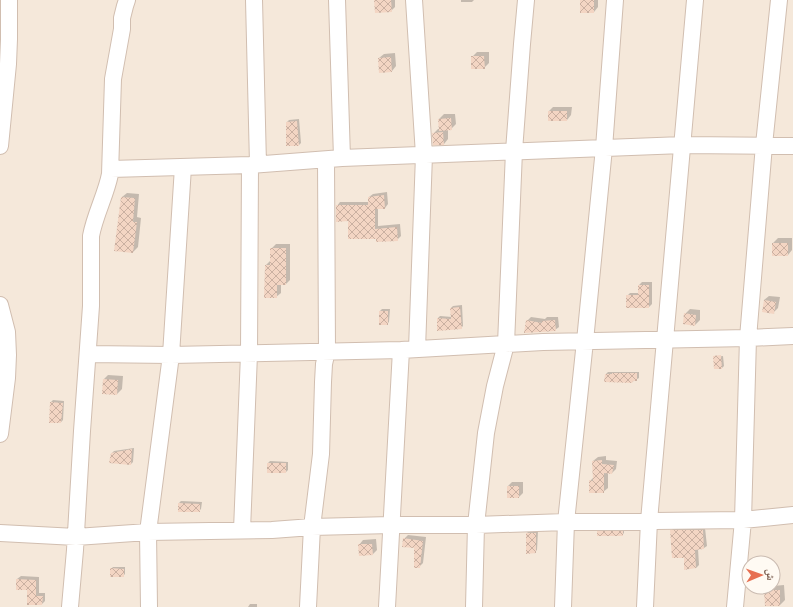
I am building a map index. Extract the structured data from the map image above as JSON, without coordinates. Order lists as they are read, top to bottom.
{
  "north": "right"
}
